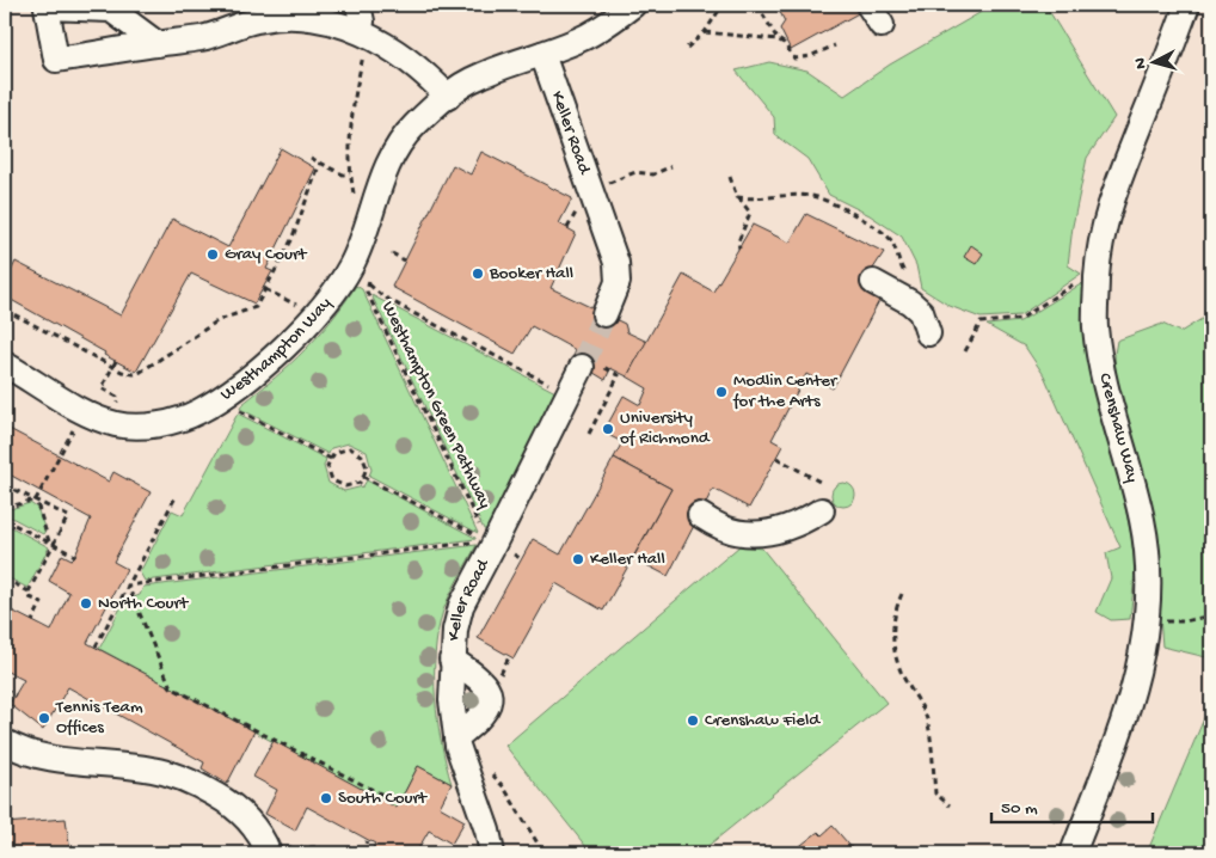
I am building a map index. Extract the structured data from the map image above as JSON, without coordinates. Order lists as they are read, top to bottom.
{
  "streets": {
    "street": ["Keller Road", "Westhampton Way", "Crenshaw Way"],
    "path": ["Westhampton Green Pathway"]
  },
  "crossings": [
    ["Keller Road", "Westhampton Way"]
  ],
  "places": [
    "Gray Court",
    "Booker Hall",
    "Modlin Center for the Arts",
    "University of Richmond",
    "Keller Hall",
    "North Court",
    "Tennis Team Offices",
    "Crenshaw Field",
    "South Court"
  ],
  "scale_bar": "50 m",
  "north": "left"
}
